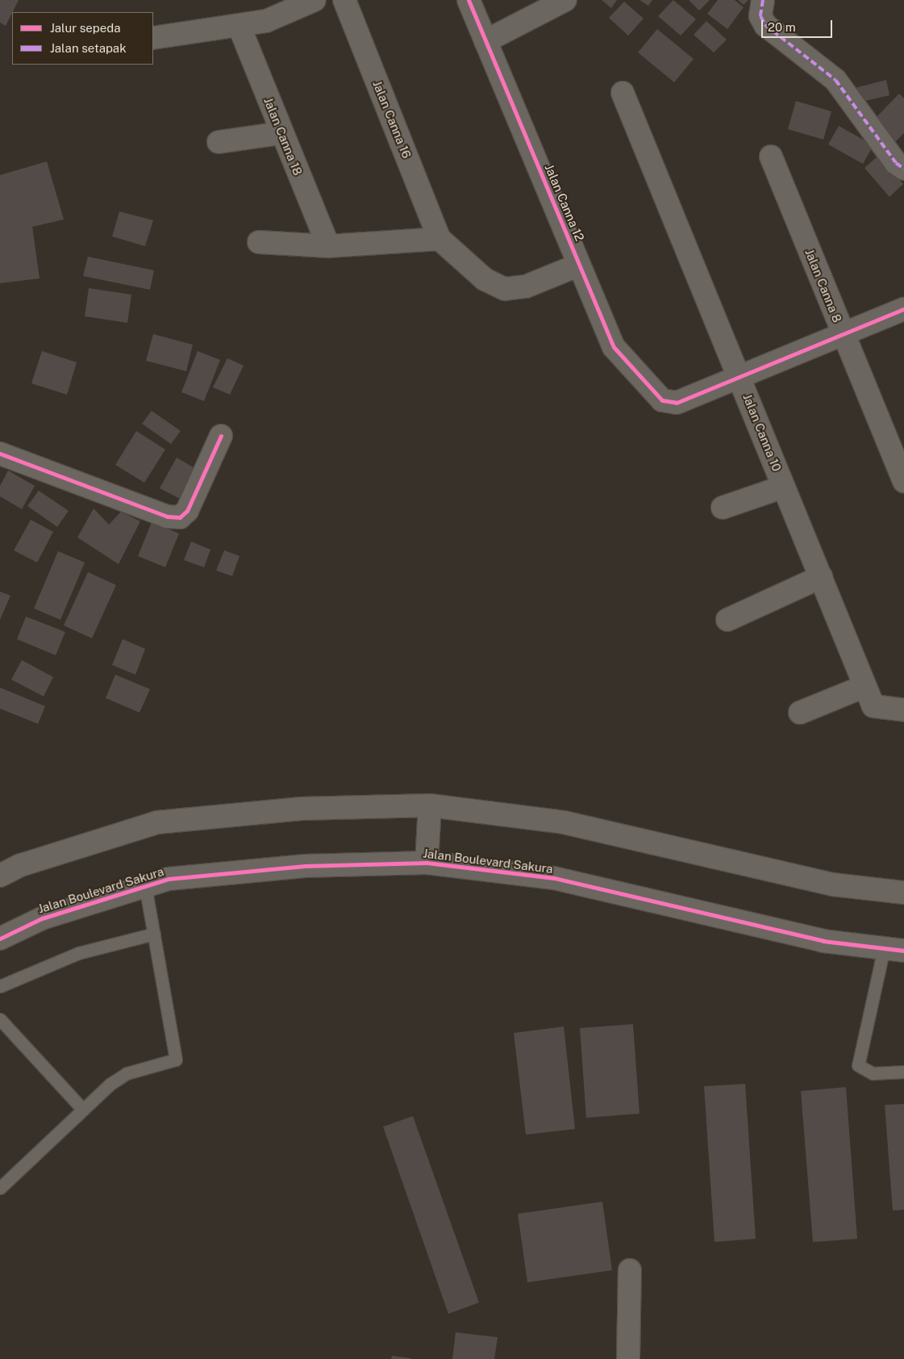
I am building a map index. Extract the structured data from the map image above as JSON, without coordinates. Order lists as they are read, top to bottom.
{
  "streets": {
    "street": [
      "Jalan Canna 16",
      "Jalan Canna 18",
      "Jalan Canna 12",
      "Jalan Canna 8",
      "Jalan Canna 10",
      "Jalan Boulevard Sakura"
    ]
  },
  "crossings": [
    ["Jalan Canna 12", "Jalan Canna 10"]
  ],
  "legend": ["Jalur sepeda", "Jalan setapak"],
  "scale_bar": "20 m"
}
